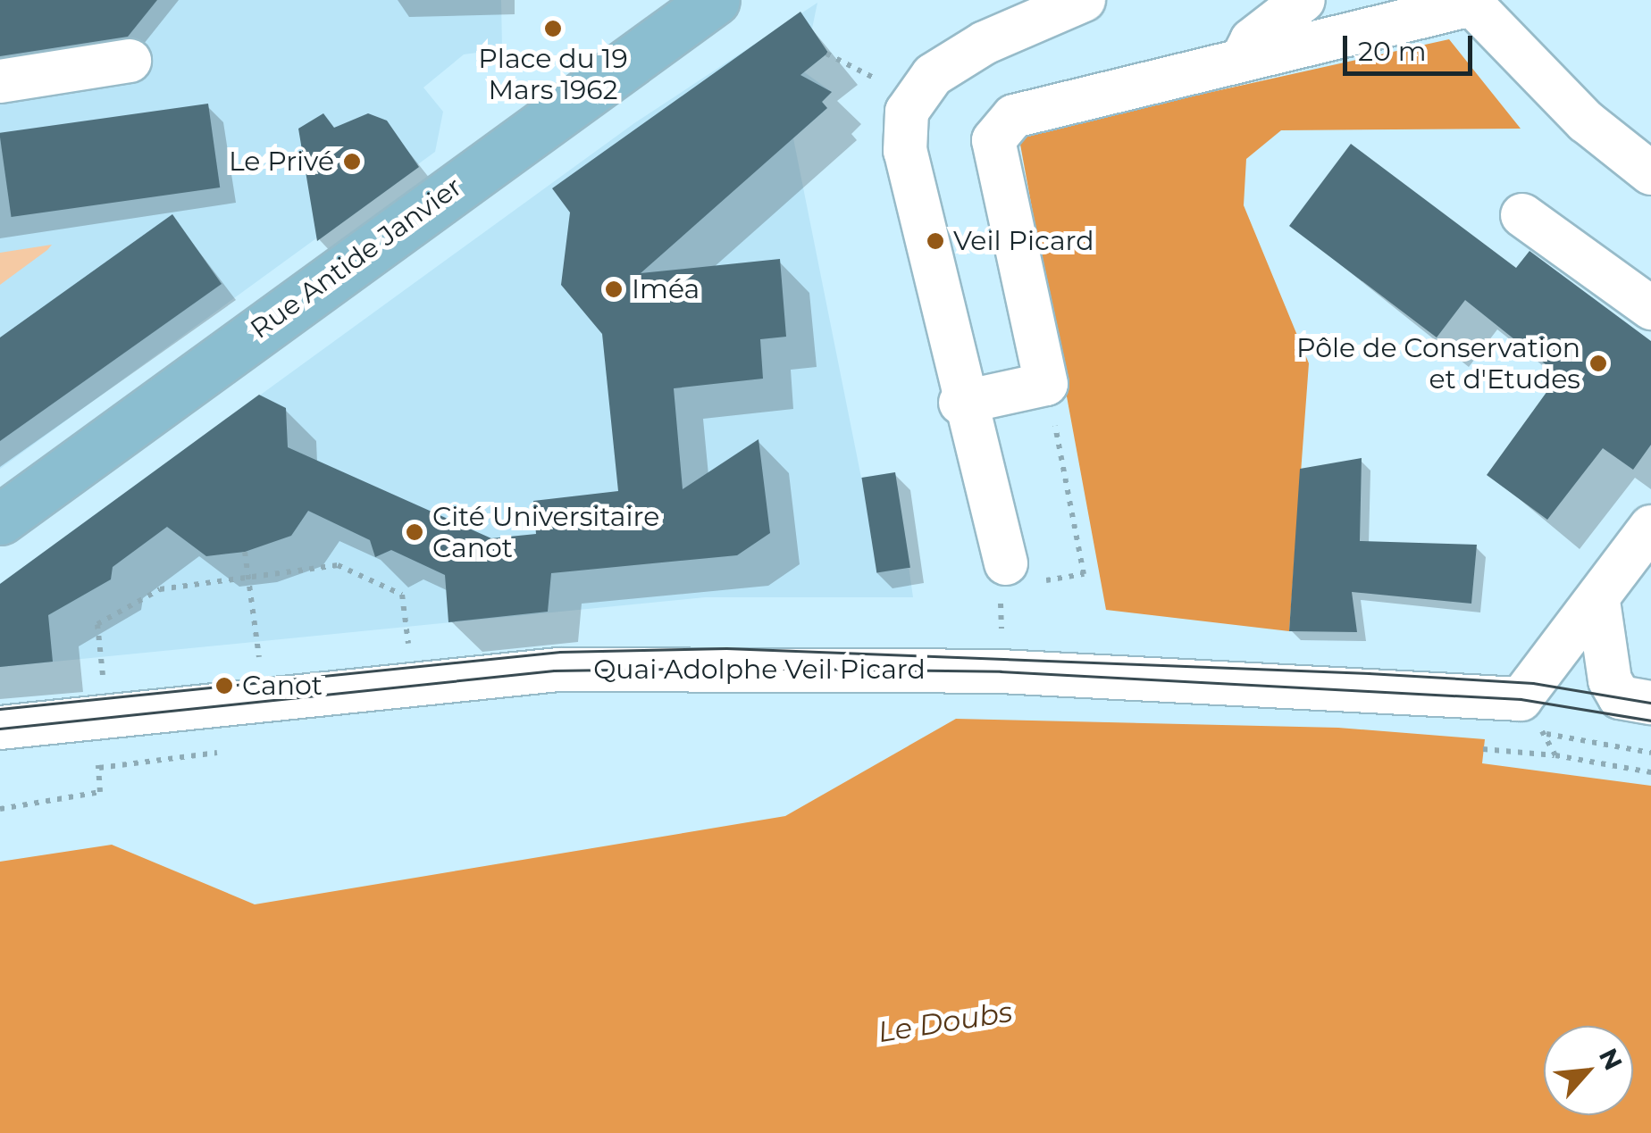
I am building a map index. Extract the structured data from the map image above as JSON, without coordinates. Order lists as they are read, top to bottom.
{
  "streets": {
    "main road": ["Rue Antide Janvier"],
    "street": ["Quai Adolphe Veil Picard"]
  },
  "water": ["Le Doubs"],
  "places": [
    "Place du 19 Mars 1962",
    "Le Privé",
    "Veil Picard",
    "Iméa",
    "Pôle de Conservation et d'Etudes",
    "Cité Universitaire Canot",
    "Canot"
  ],
  "scale_bar": "20 m",
  "north": "top right"
}
